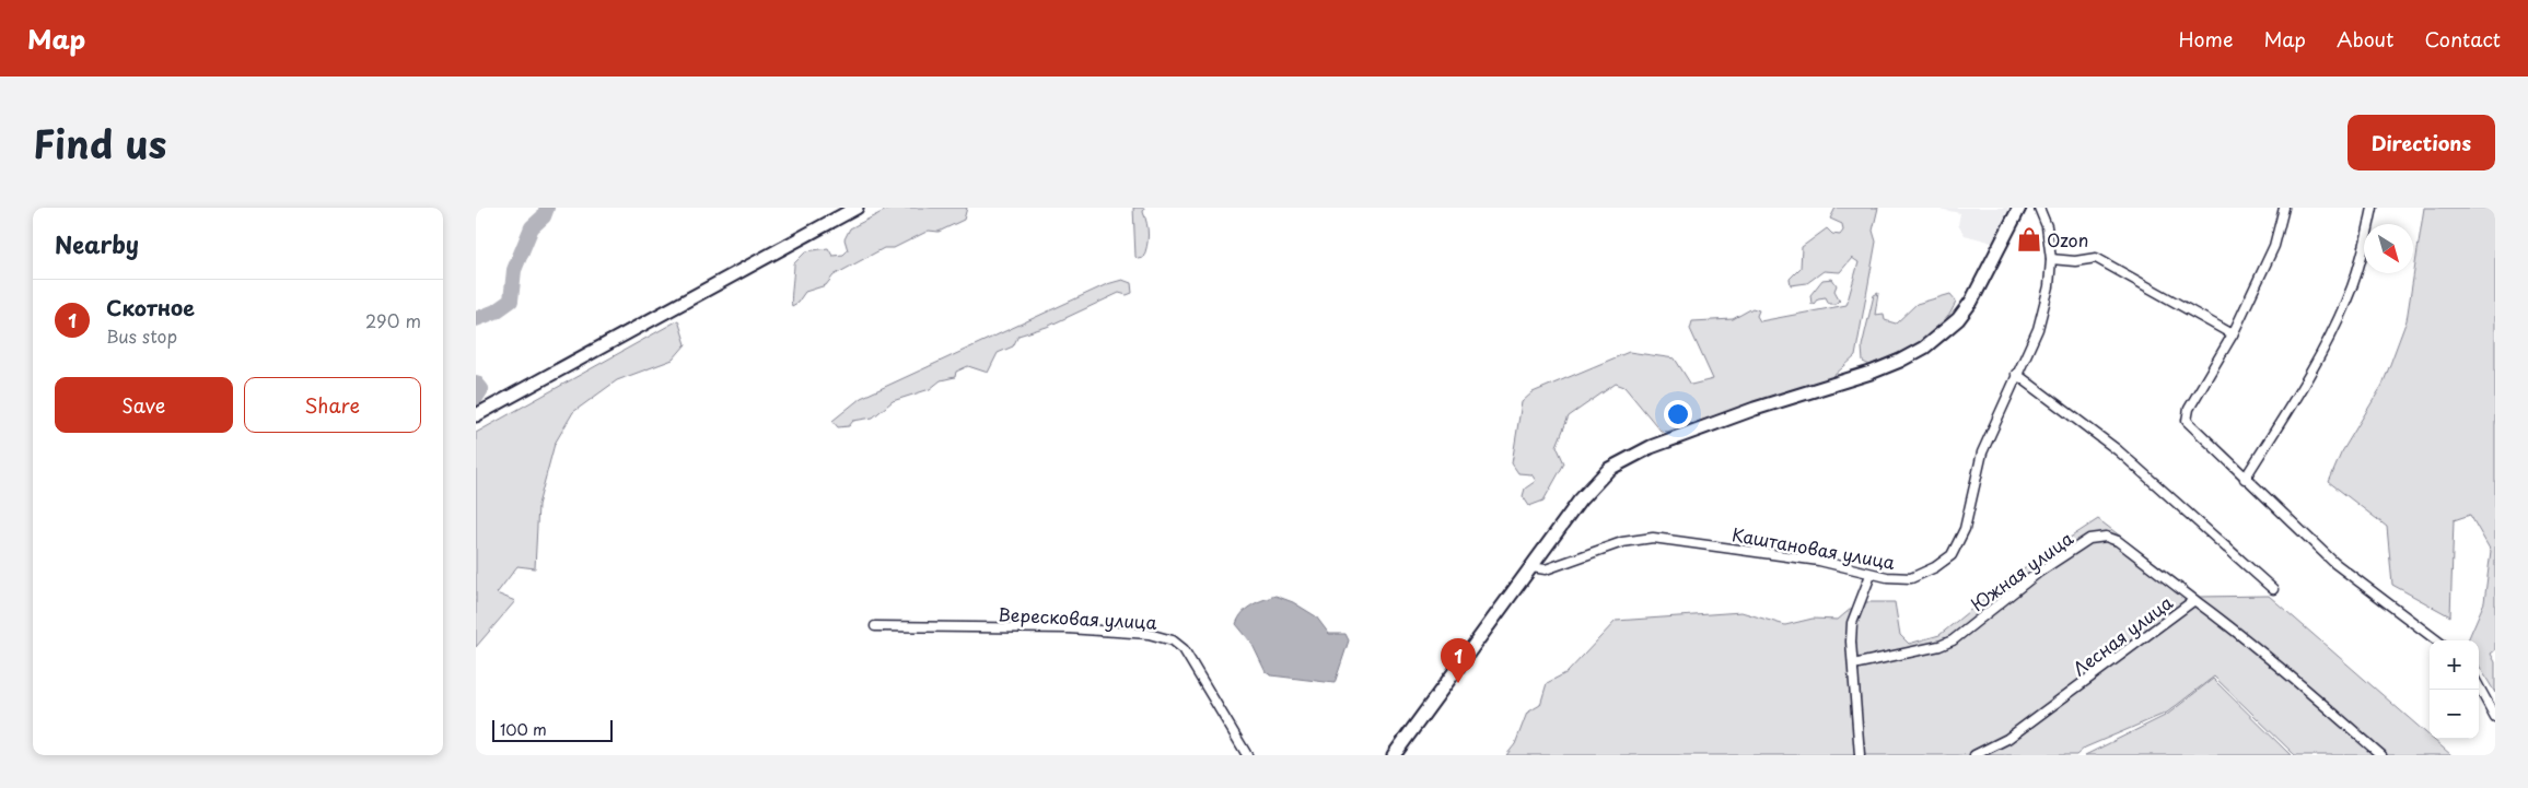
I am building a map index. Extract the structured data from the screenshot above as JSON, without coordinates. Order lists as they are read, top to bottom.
{
  "streets": {
    "street": [
      "Каштановая улица",
      "Южная улица",
      "Вересковая улица",
      "Лесная улица"
    ]
  },
  "crossings": [
    ["Южная улица", "Лесная улица"]
  ],
  "places": {
    "shop": ["Ozon"]
  },
  "scale_bar": "100 m",
  "north": "bottom right",
  "page": {
    "header": "Map",
    "nav": [
      "Home",
      "Map",
      "About",
      "Contact"
    ],
    "title": "Find us",
    "buttons": [
      "Directions",
      ["Save", "Share"]
    ],
    "heading": "Nearby",
    "list": [
      {
        "mark": "1",
        "name": "Скотное",
        "note": "Bus stop",
        "value": "290 m"
      }
    ],
    "pins": "1",
    "map_buttons": ["+", "−"],
    "scale": "100 m"
  }
}
